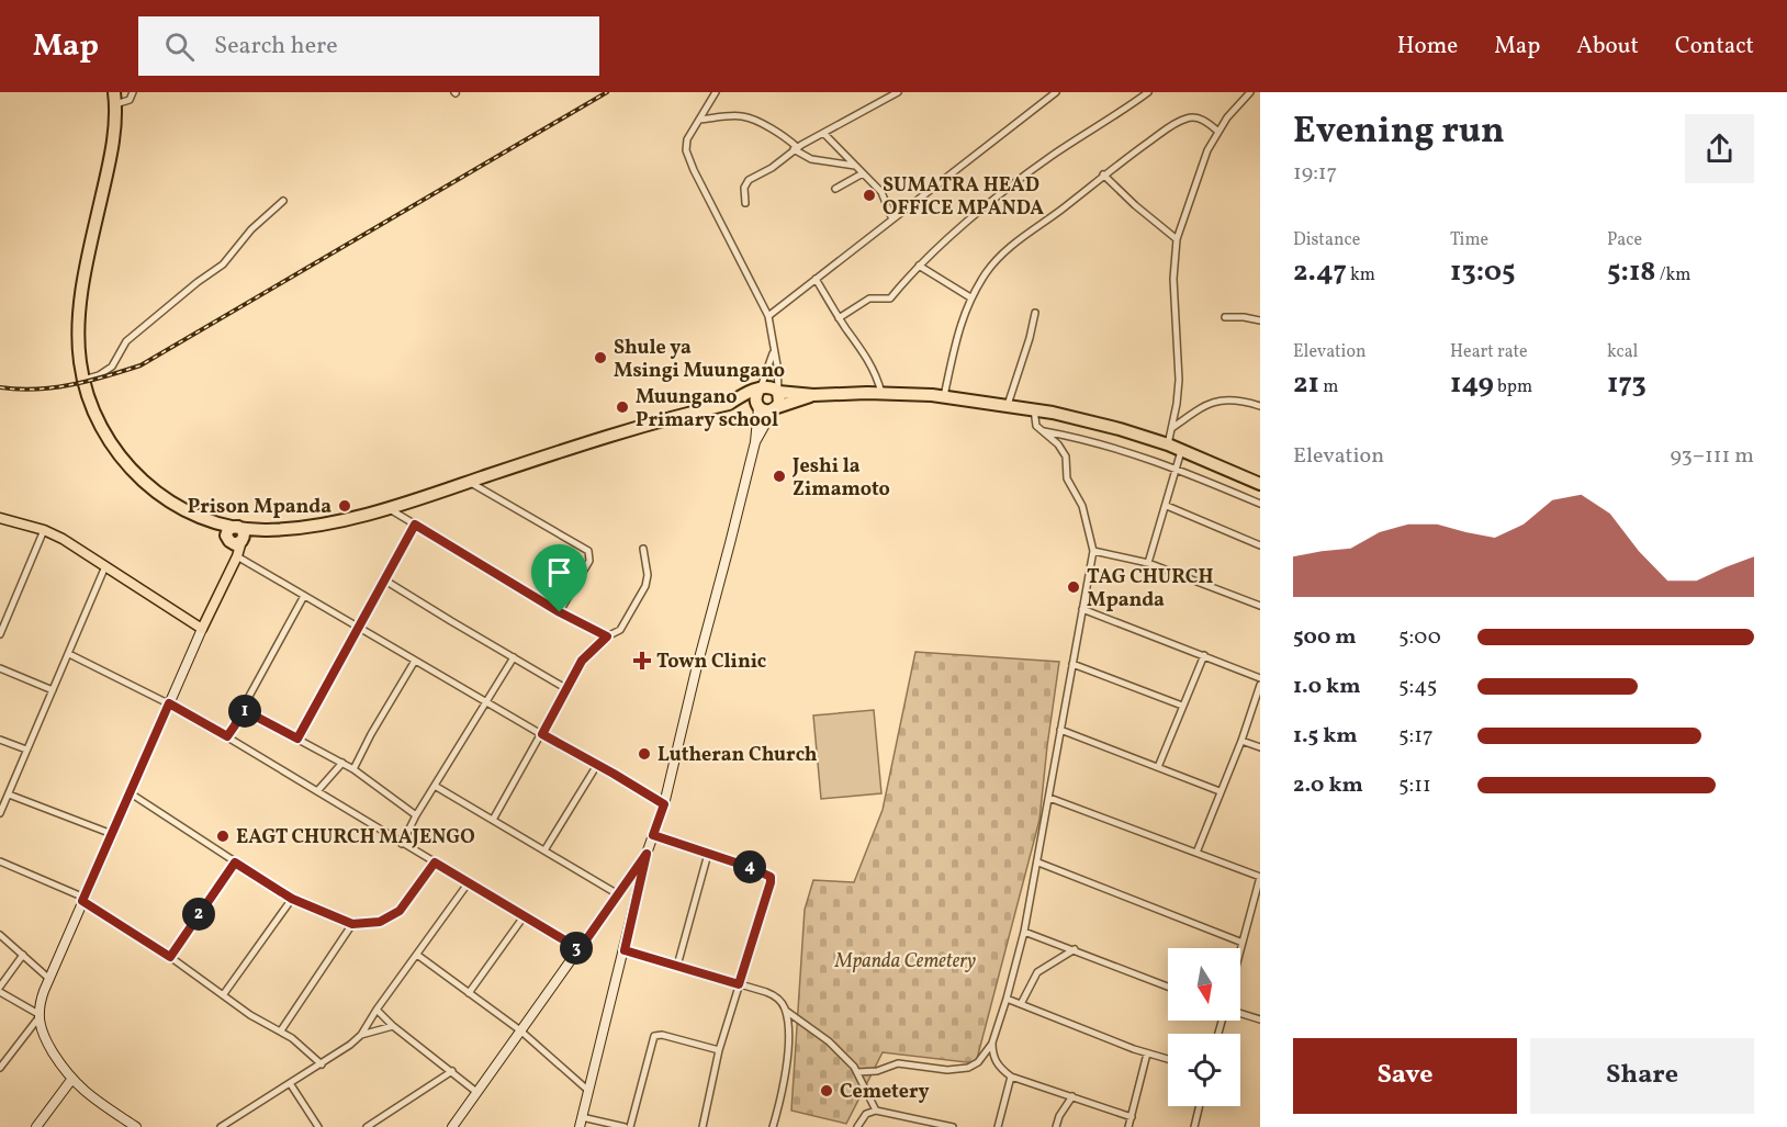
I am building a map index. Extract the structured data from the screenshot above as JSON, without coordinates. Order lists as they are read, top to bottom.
{
  "parks": ["Mpanda Cemetery"],
  "places": {
    "other": [
      "SUMATRA HEAD OFFICE MPANDA",
      "Shule ya Msingi Muungano",
      "Muungano Primary school",
      "Jeshi la Zimamoto",
      "Prison Mpanda",
      "TAG CHURCH Mpanda",
      "Lutheran Church",
      "EAGT CHURCH MAJENGO",
      "Cemetery"
    ],
    "health": ["Town Clinic"]
  },
  "north": "bottom",
  "page": {
    "header": "Map",
    "search": "Search here",
    "nav": [
      "Home",
      "Map",
      "About",
      "Contact"
    ],
    "heading": ["Evening run", "19:17"],
    "stats": [
      ["Distance", "2.47 km"],
      ["Time", "13:05"],
      ["Pace", "5:18 /km"],
      ["Elevation", "21 m"],
      ["Heart rate", "149 bpm"],
      ["kcal", "173"]
    ],
    "chart": ["Elevation", "93–111 m"],
    "list": [
      {
        "name": "500 m",
        "note": "5:00"
      },
      {
        "name": "1.0 km",
        "note": "5:45"
      },
      {
        "name": "1.5 km",
        "note": "5:17"
      },
      {
        "name": "2.0 km",
        "note": "5:11"
      }
    ],
    "pins": [
      "1",
      "4",
      "2",
      "3"
    ],
    "buttons": ["Save", "Share"]
  }
}
